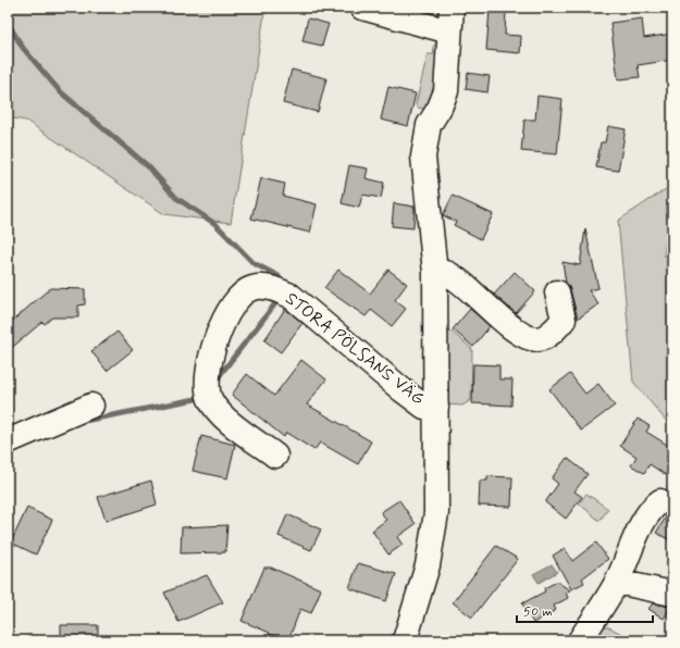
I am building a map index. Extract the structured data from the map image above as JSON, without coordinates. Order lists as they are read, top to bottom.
{
  "streets": {
    "street": ["STORA PÖLSANS VÄG"]
  },
  "scale_bar": "50 m"
}
